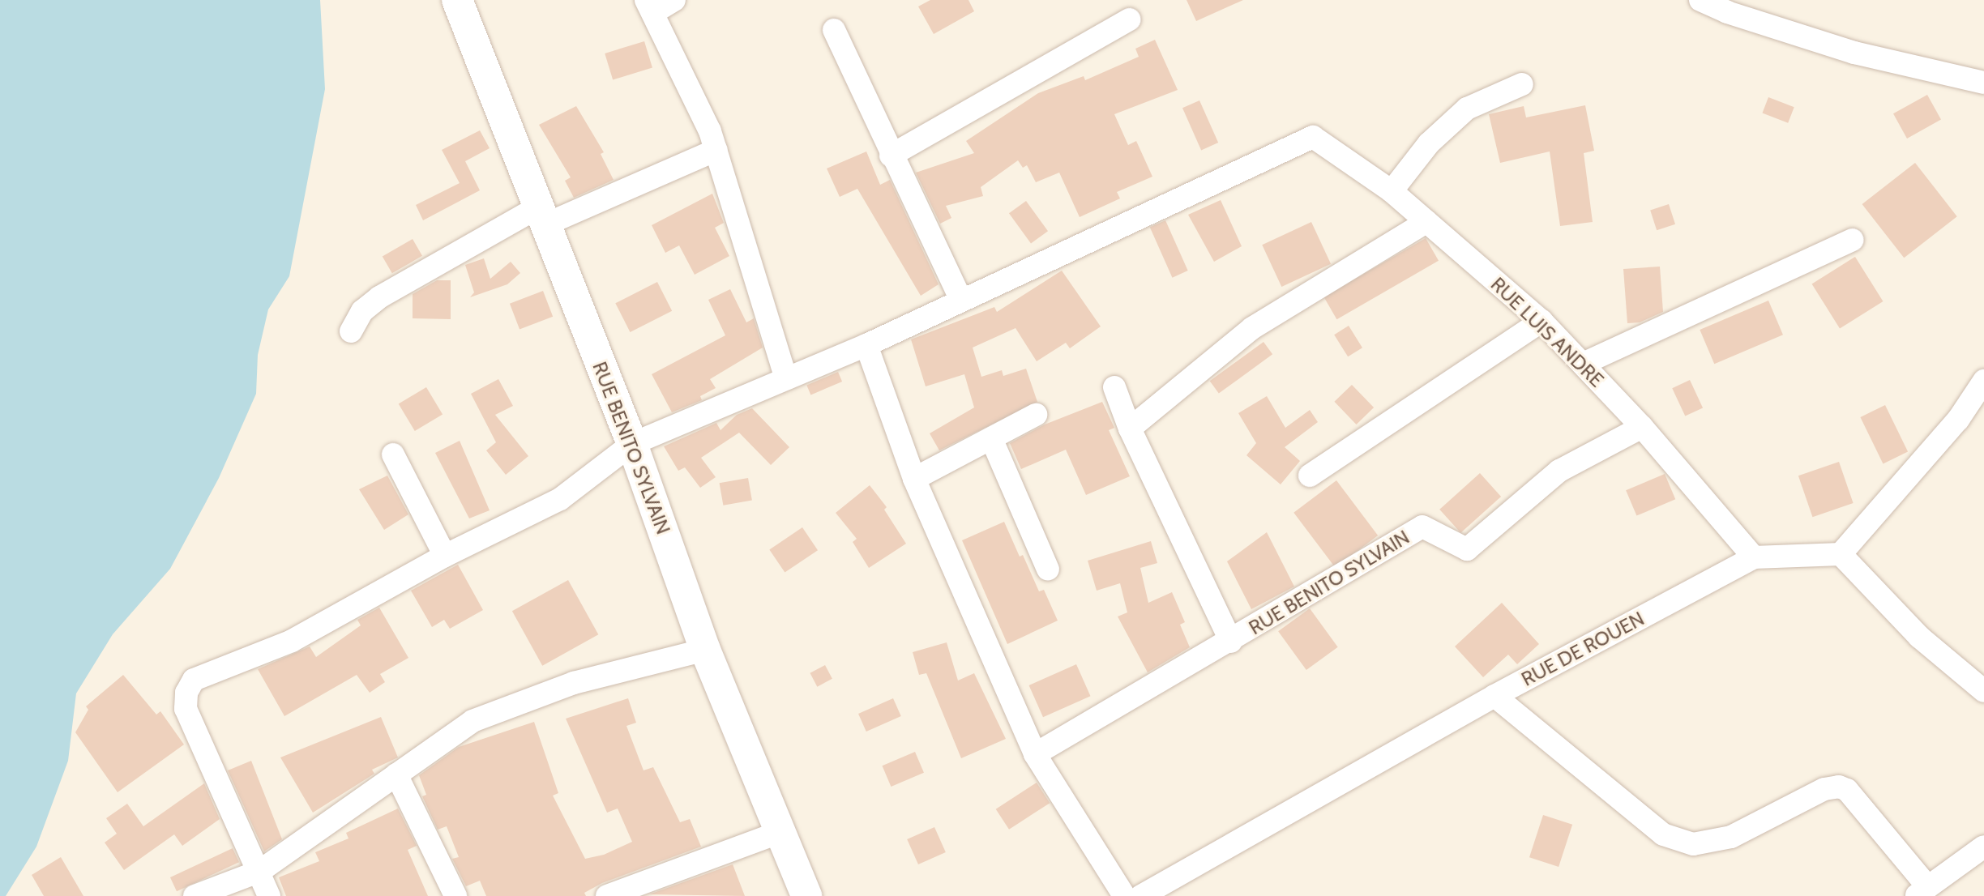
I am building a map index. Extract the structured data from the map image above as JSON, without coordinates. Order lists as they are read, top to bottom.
{
  "streets": {
    "main road": ["RUE BENITO SYLVAIN"],
    "street": ["RUE LUIS ANDRE", "RUE DE ROUEN"]
  },
  "crossings": [
    ["RUE LUIS ANDRE", "RUE BENITO SYLVAIN"],
    ["RUE LUIS ANDRE", "RUE DE ROUEN"]
  ]
}
